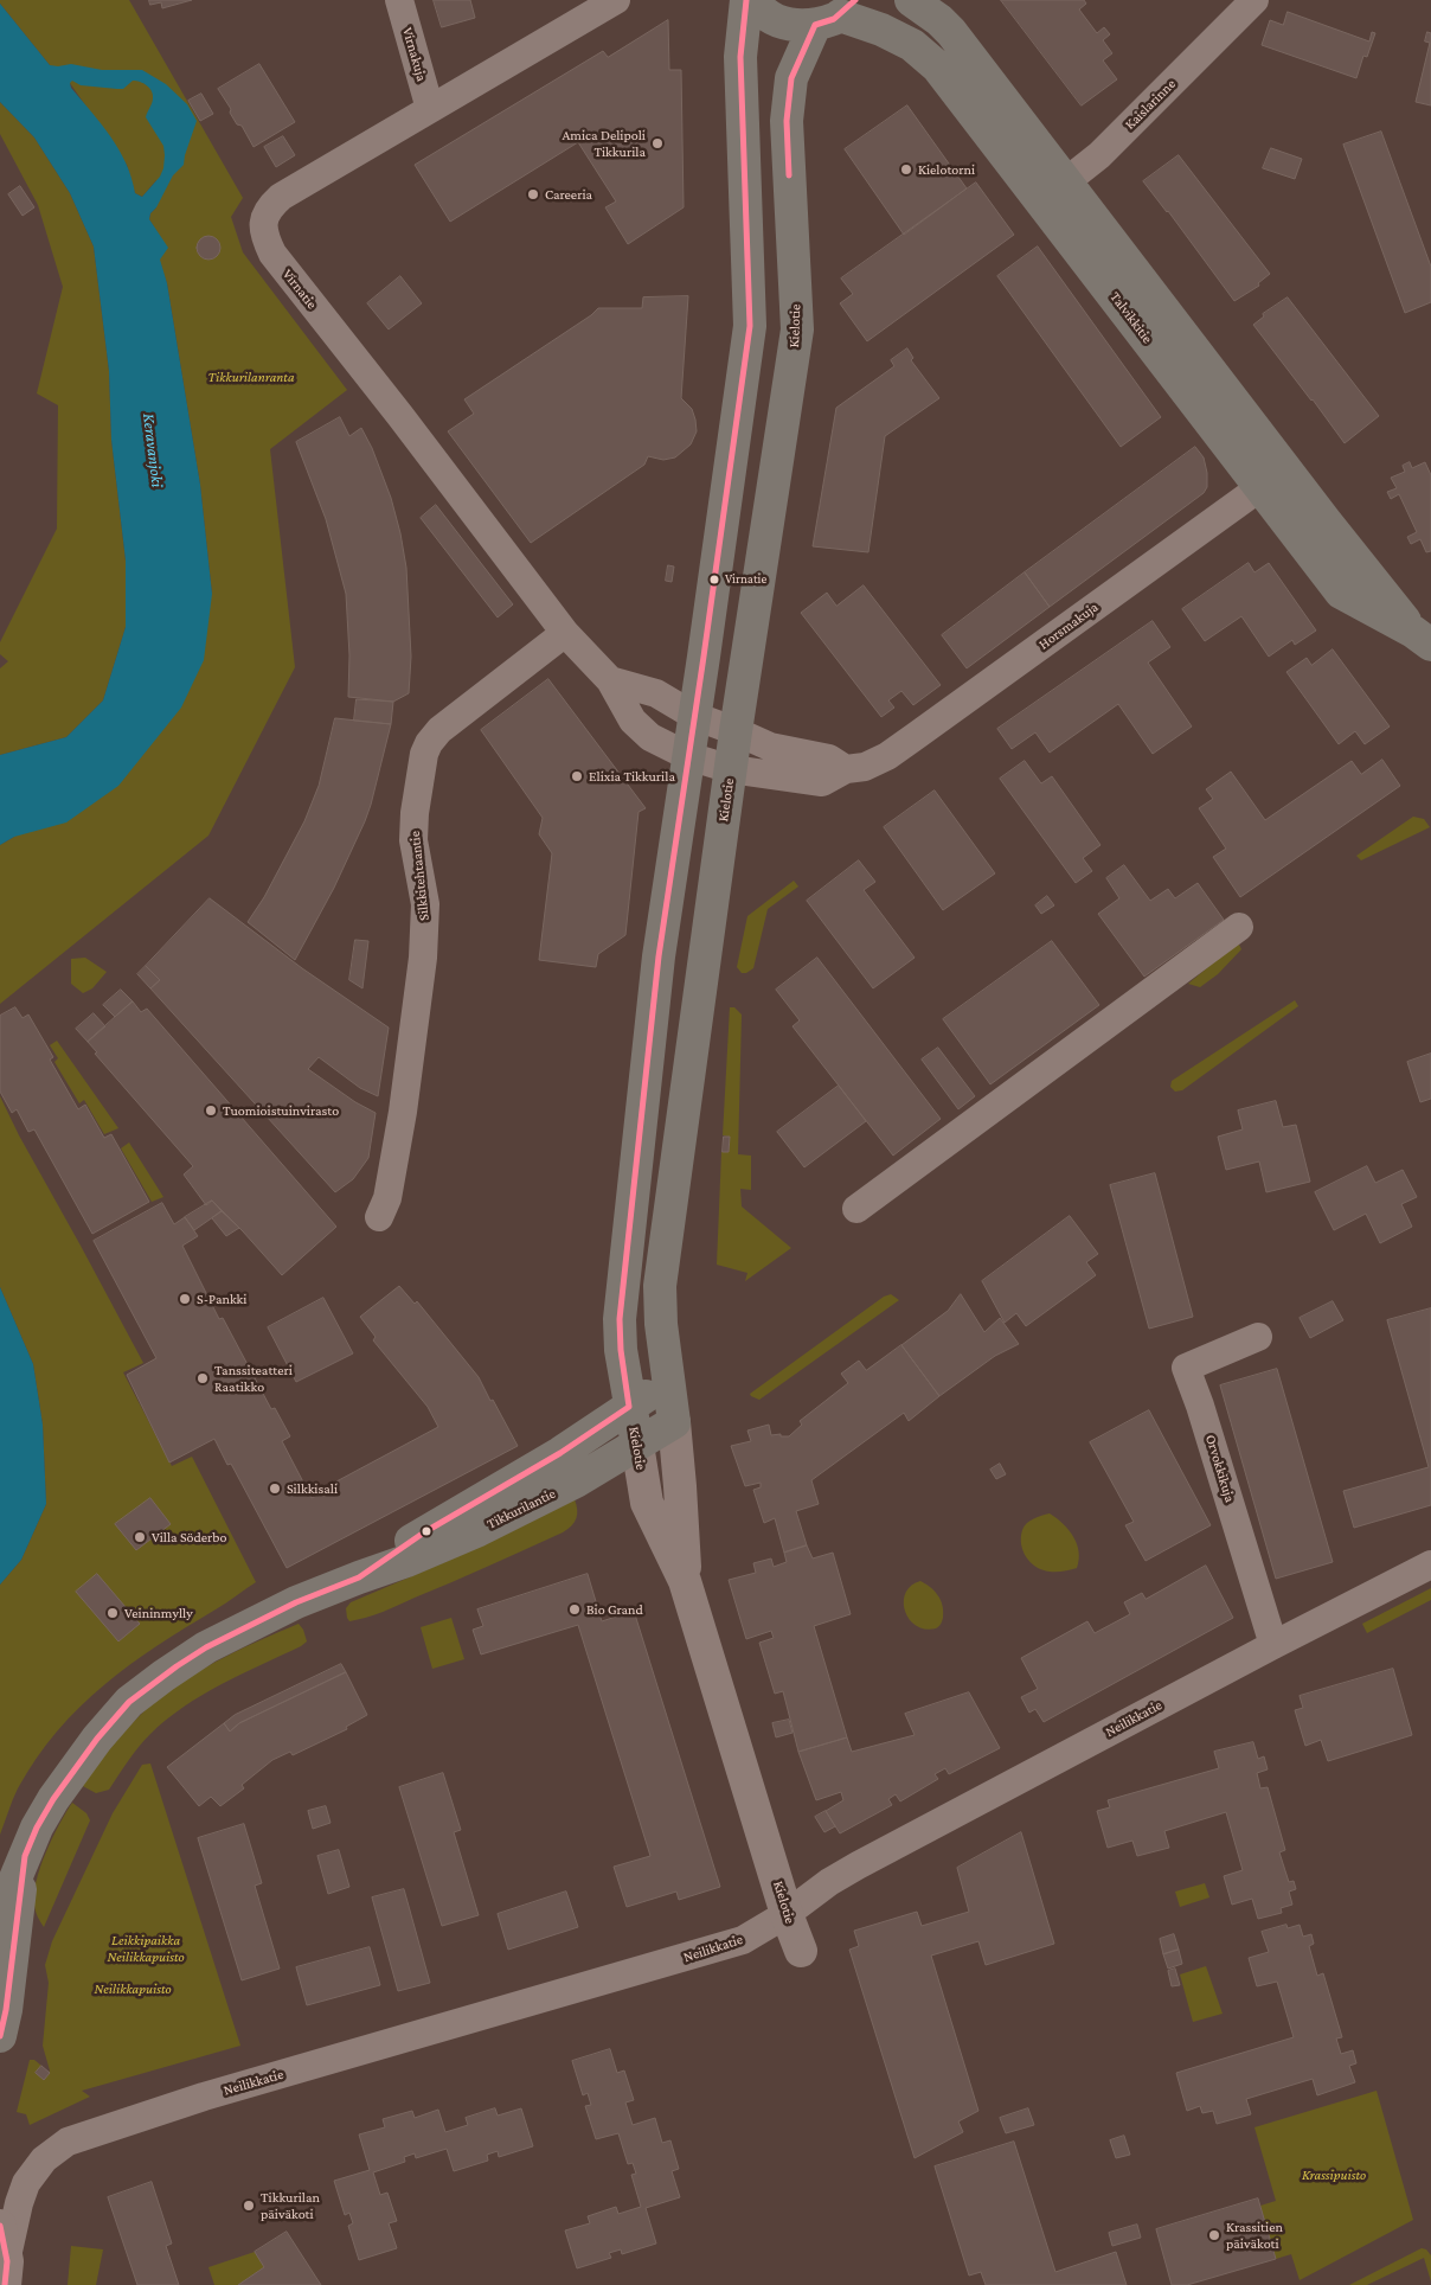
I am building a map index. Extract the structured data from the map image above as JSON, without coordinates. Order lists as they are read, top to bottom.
{
  "streets": {
    "main road": ["Talvikkitie", "Kielotie", "Tikkurilantie"],
    "street": [
      "Virnakuja",
      "Kaislarinne",
      "Virnatie",
      "Horsmakuja",
      "Silkkitehtaantie",
      "Orvokkikuja",
      "Neilikkatie"
    ]
  },
  "crossings": [
    ["Virnakuja", "Virnatie"],
    ["Kaislarinne", "Talvikkitie"],
    ["Virnatie", "Kielotie"],
    ["Virnatie", "Horsmakuja"],
    ["Virnatie", "Silkkitehtaantie"],
    ["Talvikkitie", "Kielotie"],
    ["Talvikkitie", "Horsmakuja"],
    ["Kielotie", "Horsmakuja"],
    ["Kielotie", "Tikkurilantie"],
    ["Kielotie", "Neilikkatie"],
    ["Orvokkikuja", "Neilikkatie"]
  ],
  "water": ["Keravanjoki"],
  "parks": [
    "Tikkurilanranta",
    "Leikkipaikka Neilikkapuisto",
    "Neilikkapuisto",
    "Krassipuisto"
  ],
  "places": [
    "Amica Delipoli Tikkurila",
    "Kielotorni",
    "Careeria",
    "Virnatie",
    "Elixia Tikkurila",
    "Tuomioistuinvirasto",
    "S-Pankki",
    "Tanssiteatteri Raatikko",
    "Silkkisali",
    "Villa Söderbo",
    "Bio Grand",
    "Veininmylly",
    "Tikkurilan päiväkoti",
    "Krassitien päiväkoti"
  ]
}
